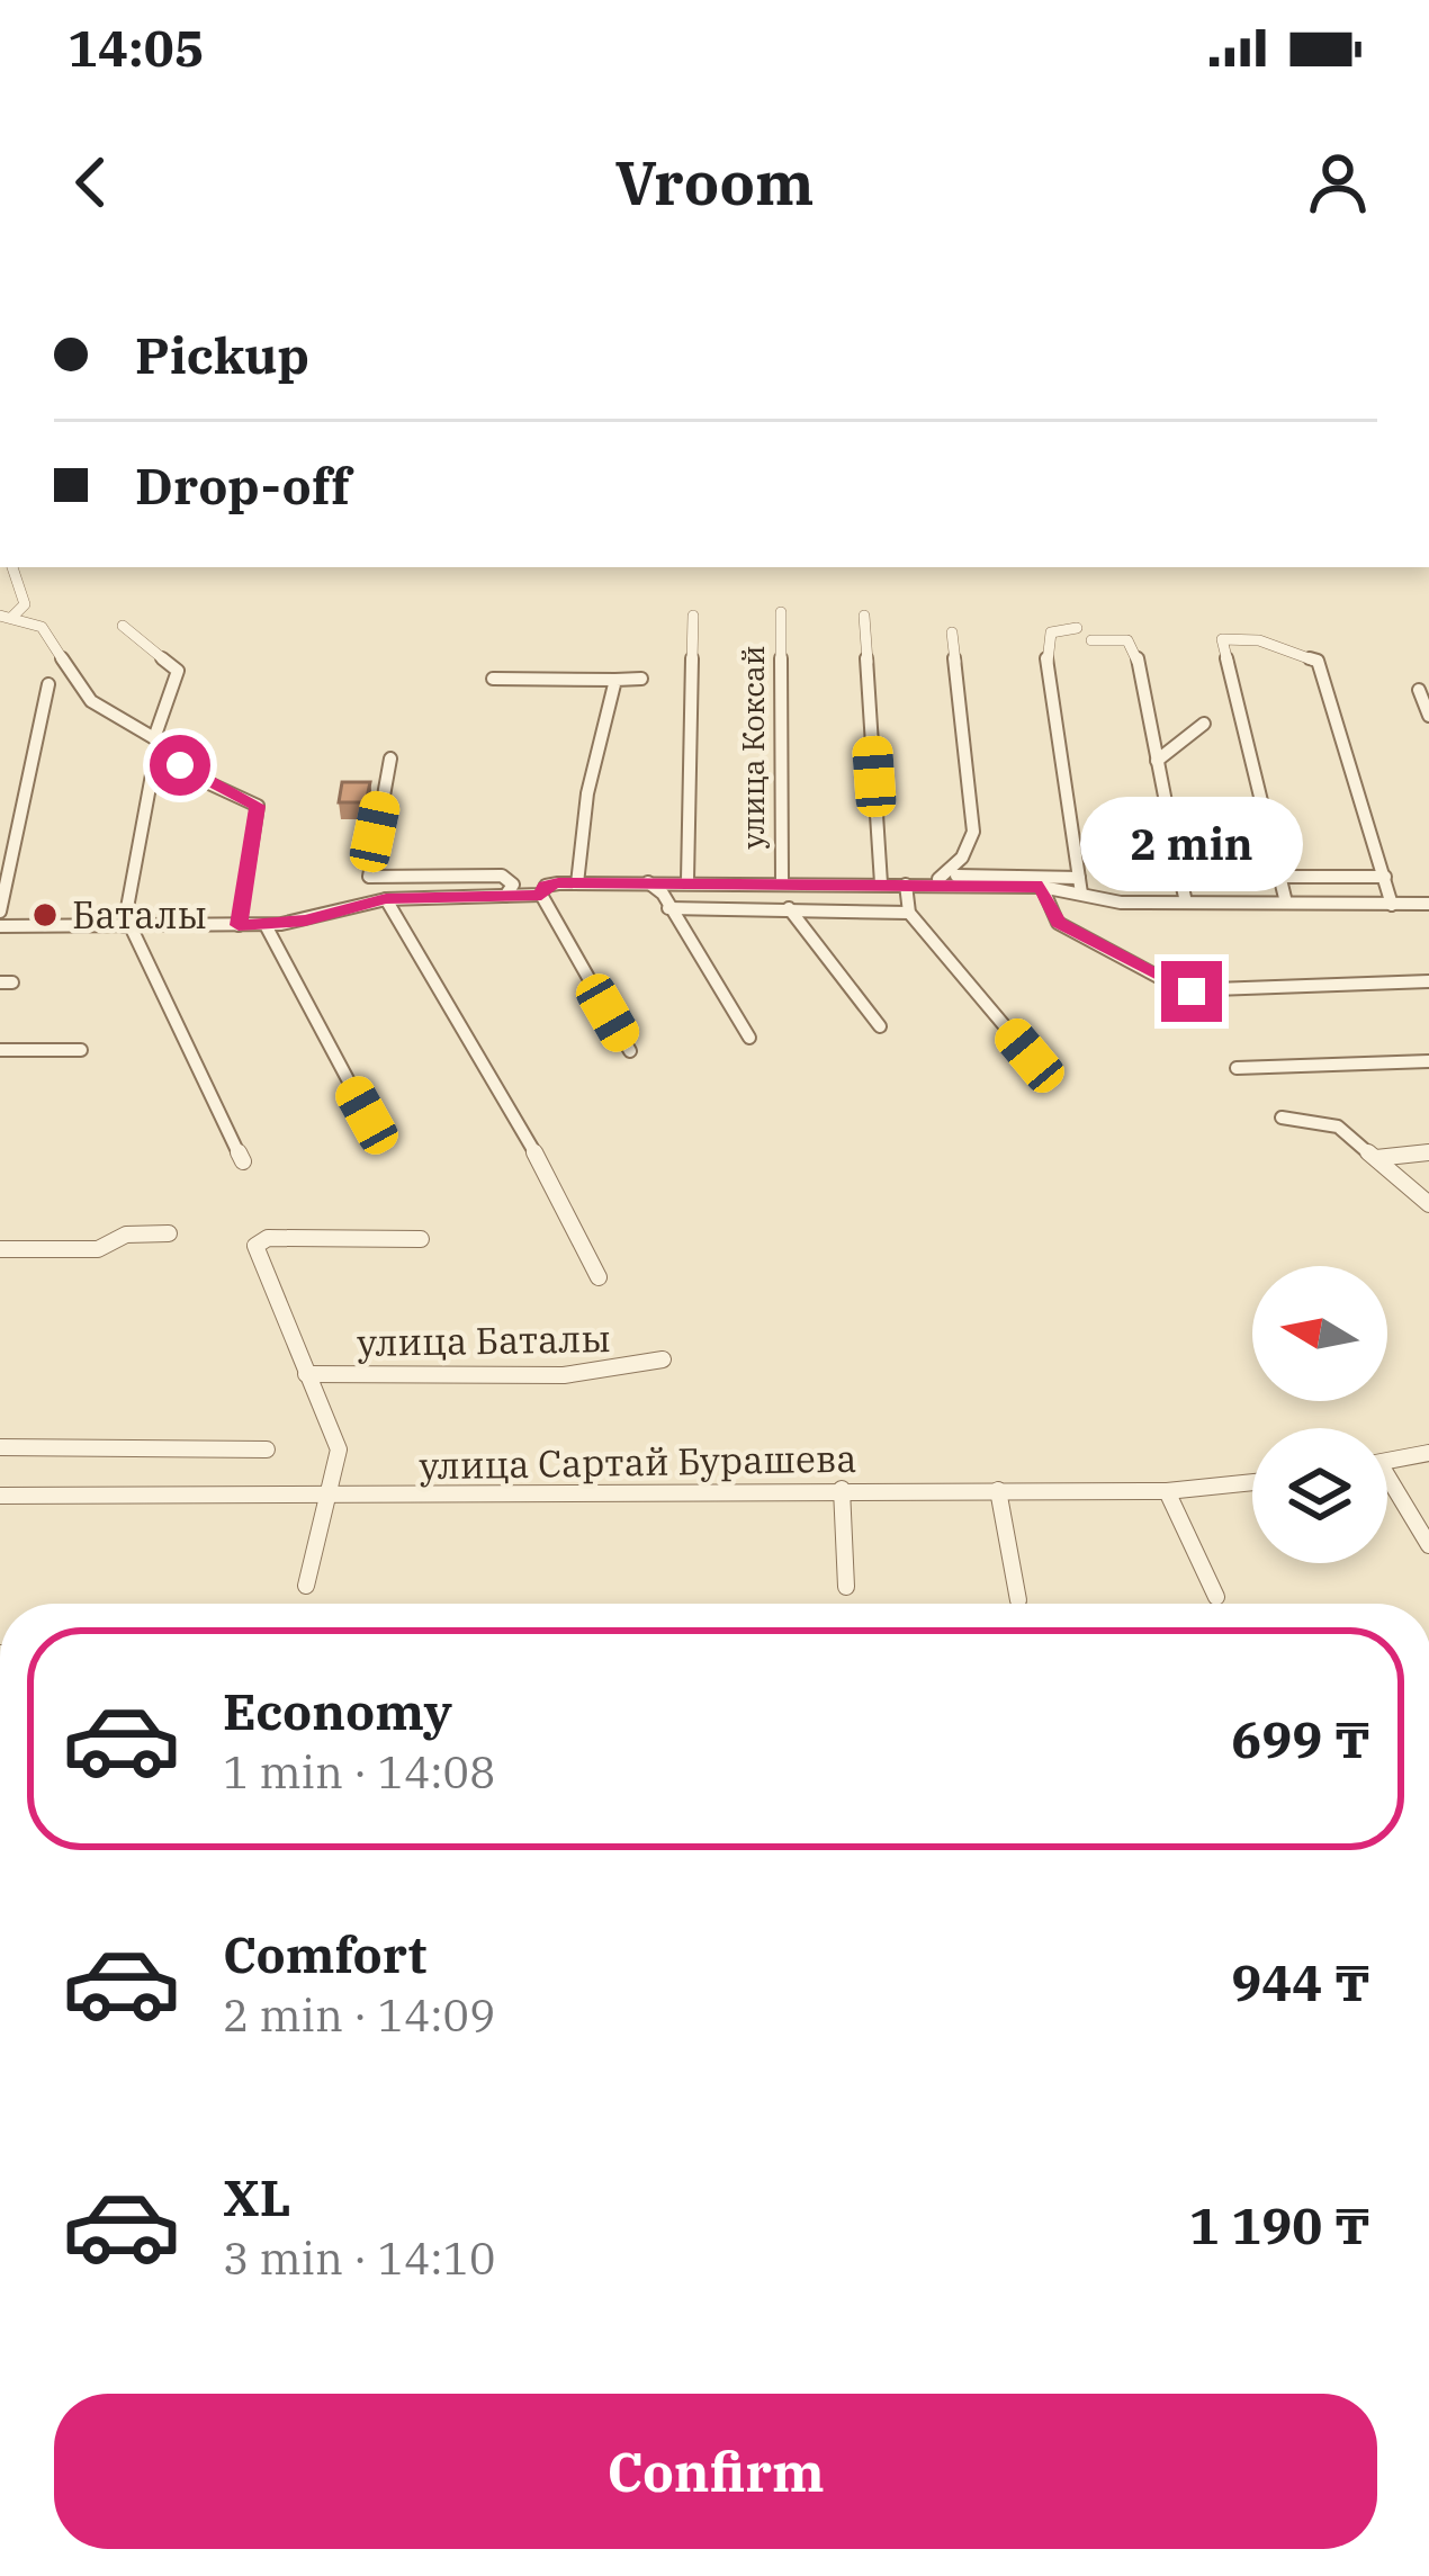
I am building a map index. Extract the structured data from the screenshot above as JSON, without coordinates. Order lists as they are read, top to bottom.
{
  "streets": {
    "street": ["улица Коксай", "улица Баталы", "улица Сартай Бурашева"]
  },
  "places": ["Баталы"],
  "north": "left",
  "page": {
    "status": "14:05",
    "header": "Vroom",
    "banner": ["Pickup", "Drop-off"],
    "bubble": "2 min",
    "list": [
      {
        "name": "Economy",
        "note": "1 min · 14:08",
        "value": "699 ₸"
      },
      {
        "name": "Comfort",
        "note": "2 min · 14:09",
        "value": "944 ₸"
      },
      {
        "name": "XL",
        "note": "3 min · 14:10",
        "value": "1 190 ₸"
      }
    ],
    "buttons": "Confirm"
  }
}
